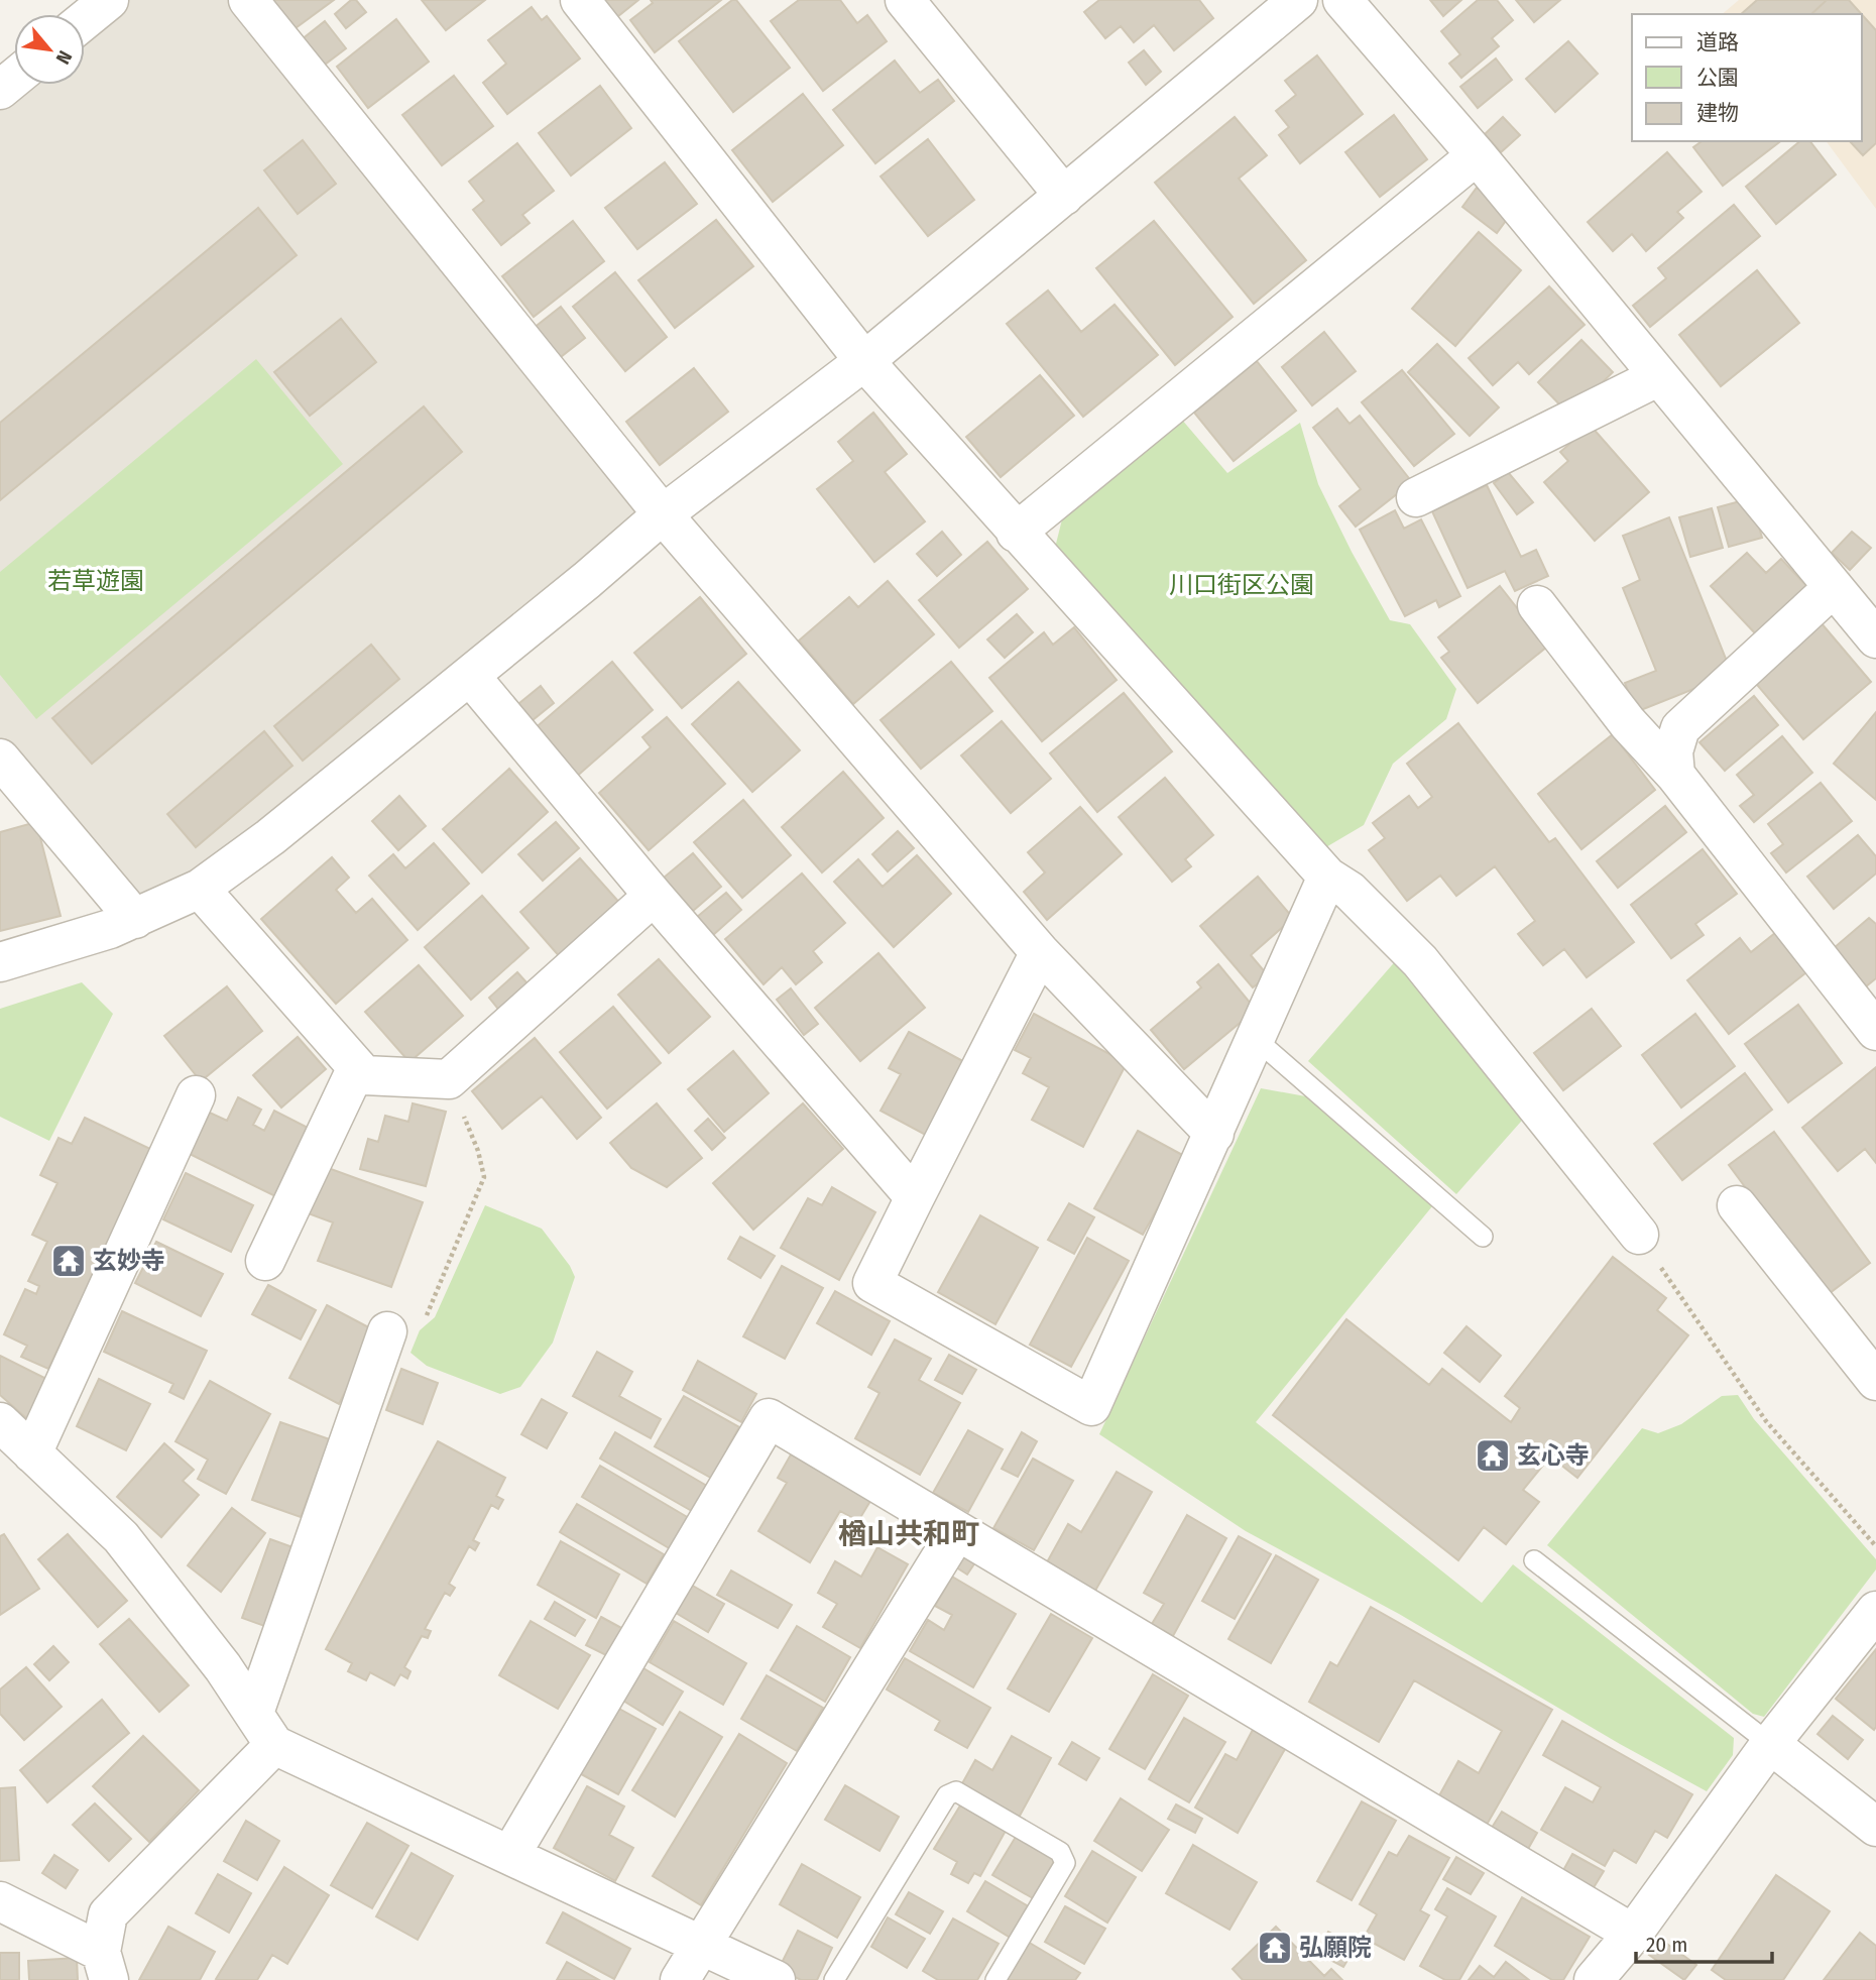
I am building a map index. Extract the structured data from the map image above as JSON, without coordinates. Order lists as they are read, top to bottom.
{
  "districts": ["楢山共和町"],
  "parks": ["若草遊園", "川口街区公園"],
  "places": {
    "temple": ["玄妙寺", "玄心寺", "弘願院"]
  },
  "legend": ["道路", "公園", "建物"],
  "scale_bar": "20 m",
  "north": "bottom right"
}
